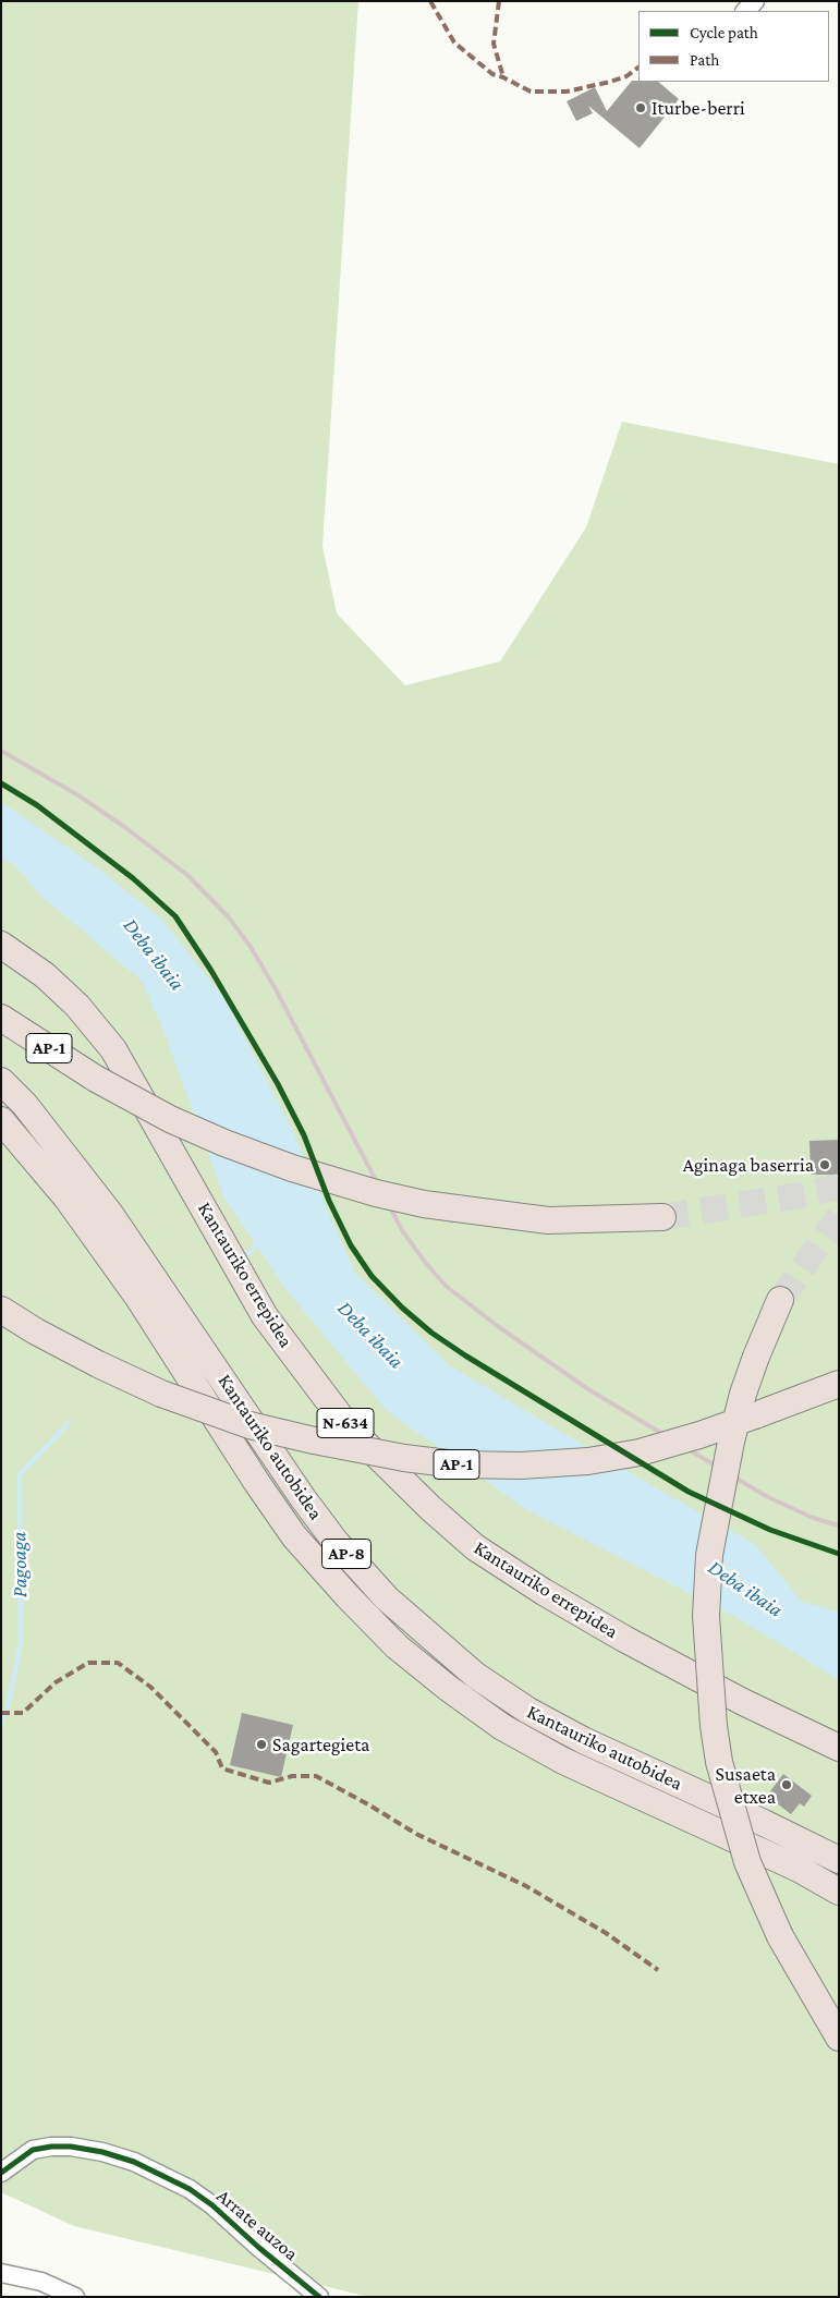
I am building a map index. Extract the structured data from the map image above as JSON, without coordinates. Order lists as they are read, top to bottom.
{
  "streets": {
    "highway": [
      "AP-1",
      "Kantauriko errepidea",
      "N-634",
      "Kantauriko autobidea",
      "AP-8"
    ],
    "street": ["Arrate auzoa"]
  },
  "water": ["Deba ibaia", "Pagoaga"],
  "places": [
    "Iturbe-berri",
    "Aginaga baserria",
    "Sagartegieta",
    "Susaeta etxea"
  ],
  "legend": ["Cycle path", "Path"]
}
